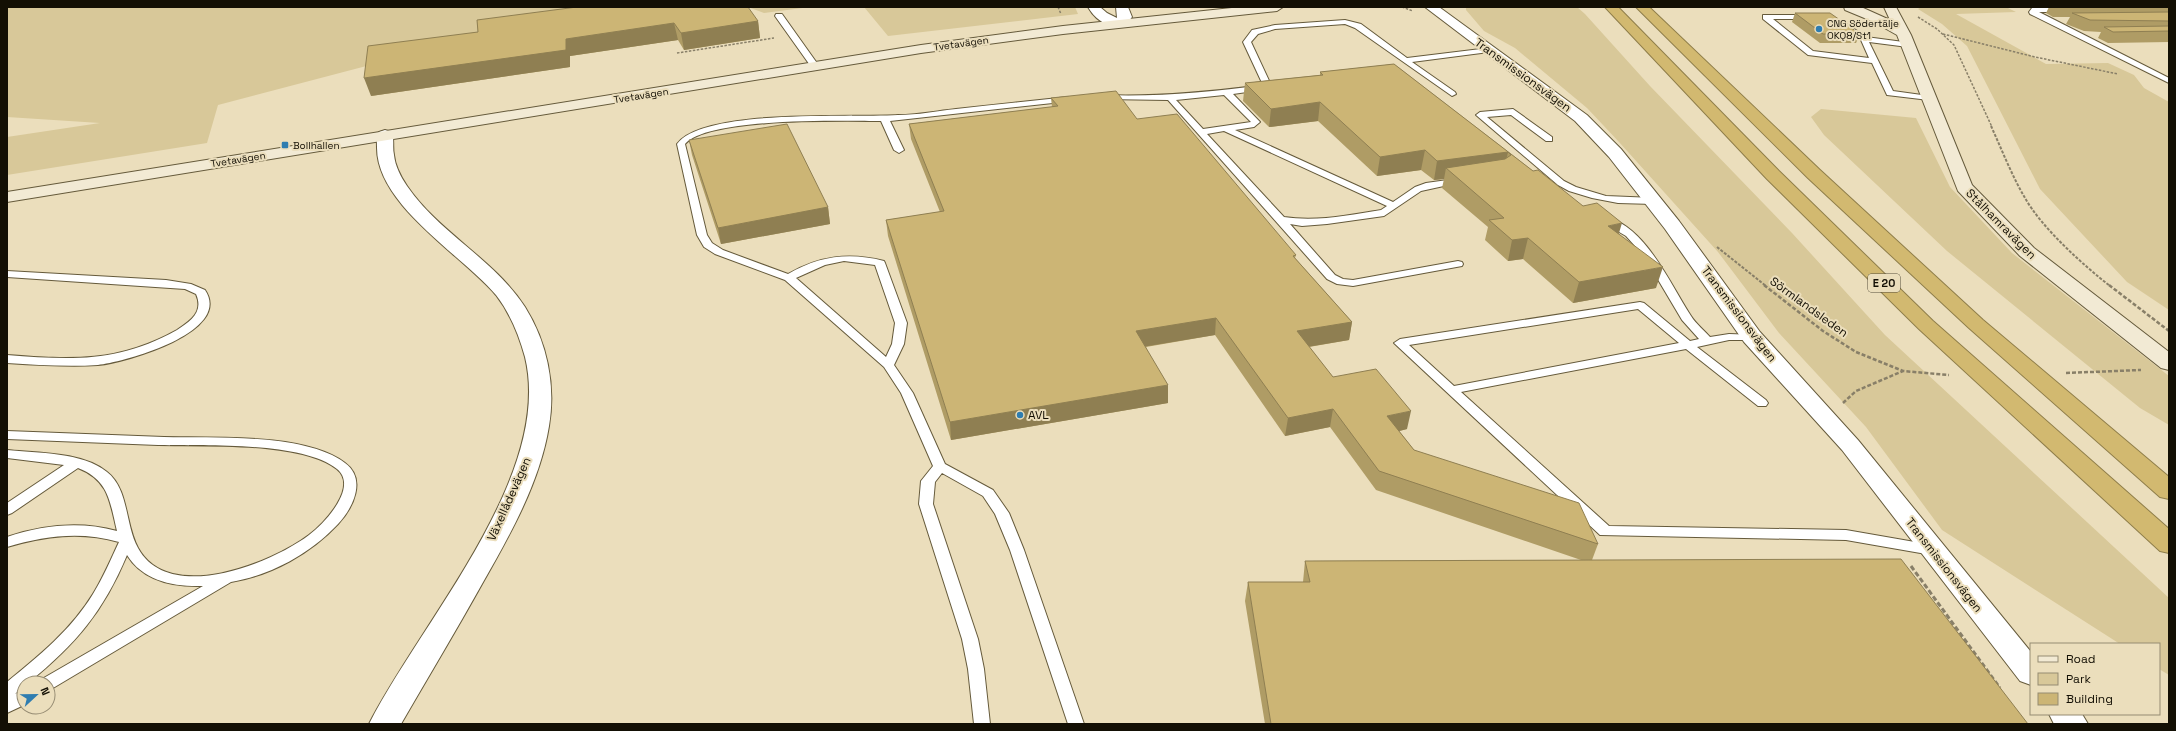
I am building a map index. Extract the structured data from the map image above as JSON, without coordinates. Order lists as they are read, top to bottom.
{
  "streets": {
    "highway": ["E 20"],
    "main road": ["Tvetavägen", "Stålhamravägen"],
    "street": ["Transmissionsvägen", "Växellådevägen"],
    "path": ["Sörmlandsleden"]
  },
  "crossings": [
    ["Tvetavägen", "Växellådevägen"]
  ],
  "places": {
    "other": ["CNG Södertälje OKQ8/St1", "AVL"],
    "transit": ["Bollhallen"]
  },
  "legend": ["Road", "Park", "Building"],
  "north": "right"
}
